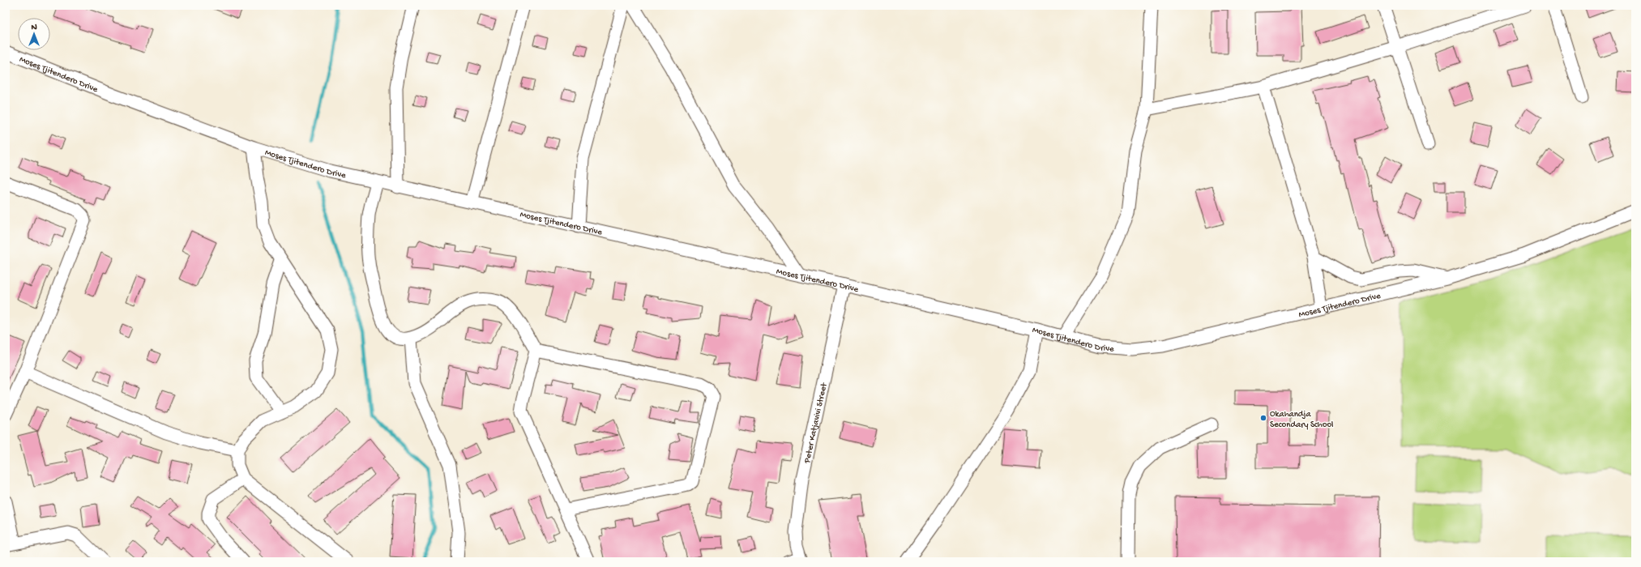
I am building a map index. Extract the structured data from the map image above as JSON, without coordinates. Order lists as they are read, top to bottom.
{
  "streets": {
    "street": ["Moses Tjitendero Drive", "Peter Katjavivi Street"]
  },
  "crossings": [
    ["Moses Tjitendero Drive", "Peter Katjavivi Street"]
  ],
  "places": ["Okahandja Secondary School"],
  "north": "top"
}
